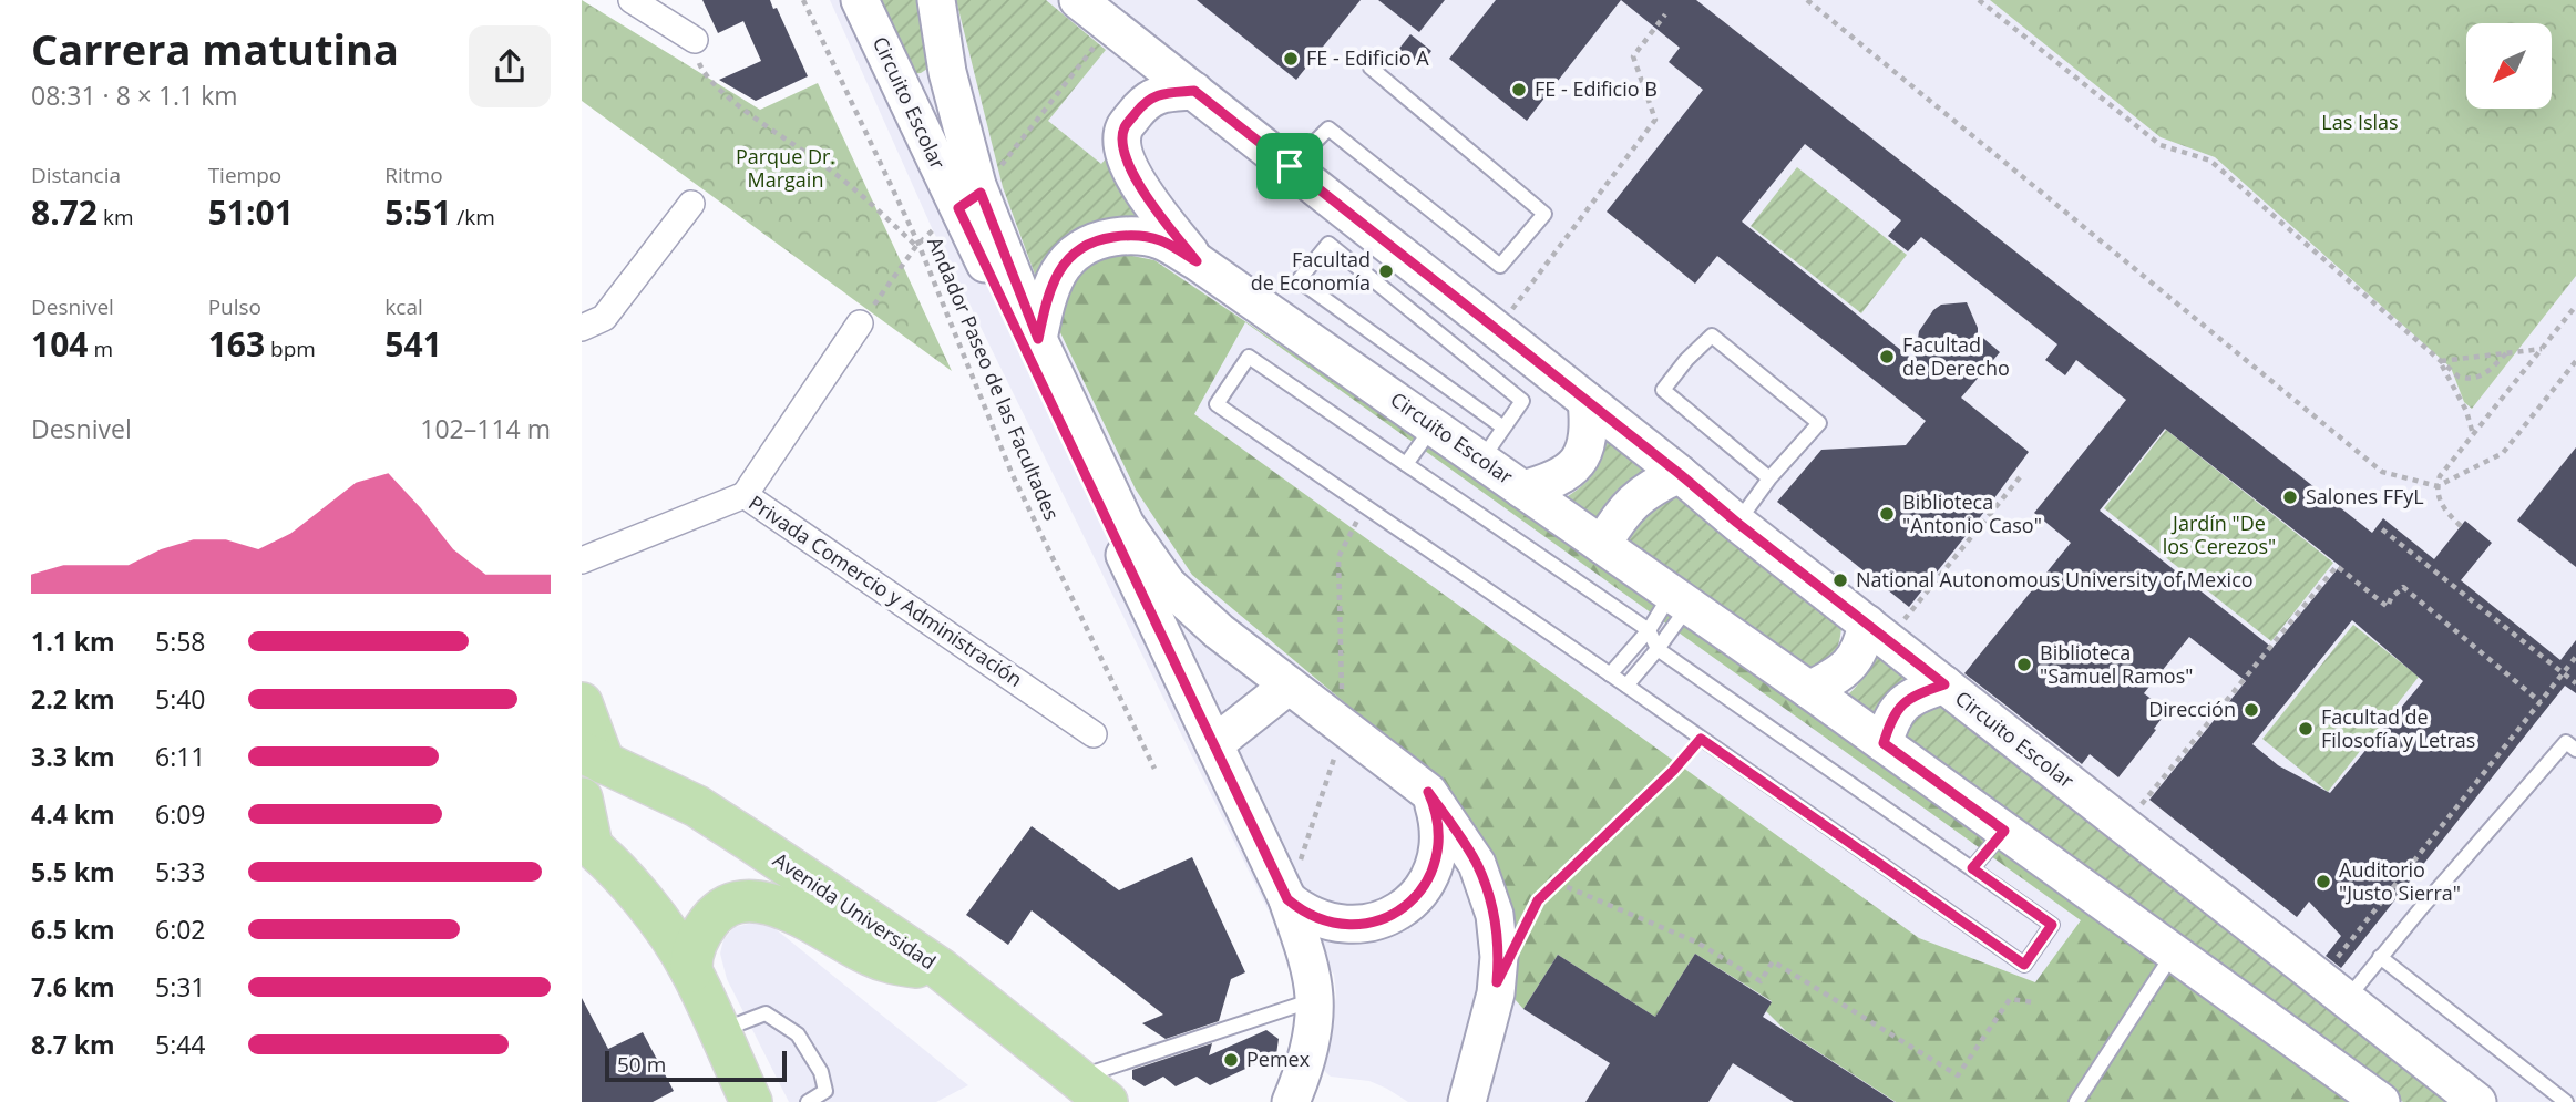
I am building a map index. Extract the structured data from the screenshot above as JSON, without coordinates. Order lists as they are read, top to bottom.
{
  "streets": {
    "main road": ["Avenida Universidad"],
    "street": ["Circuito Escolar", "Privada Comercio y Administración"],
    "path": ["Andador Paseo de las Facultades"]
  },
  "parks": ["Las Islas", "Parque Dr. Margain", "Jardín \"De los Cerezos\""],
  "places": [
    "FE - Edificio A",
    "FE - Edificio B",
    "Facultad de Economía",
    "Facultad de Derecho",
    "Salones FFyL",
    "Biblioteca \"Antonio Caso\"",
    "National Autonomous University of Mexico",
    "Biblioteca \"Samuel Ramos\"",
    "Dirección",
    "Facultad de Filosofía y Letras",
    "Auditorio \"Justo Sierra\"",
    "Pemex"
  ],
  "scale_bar": "50 m",
  "north": "bottom left",
  "page": {
    "heading": ["Carrera matutina", "08:31 · 8 × 1.1 km"],
    "stats": [
      ["Distancia", "8.72 km"],
      ["Tiempo", "51:01"],
      ["Ritmo", "5:51 /km"],
      ["Desnivel", "104 m"],
      ["Pulso", "163 bpm"],
      ["kcal", "541"]
    ],
    "chart": ["Desnivel", "102–114 m"],
    "list": [
      {
        "name": "1.1 km",
        "note": "5:58"
      },
      {
        "name": "2.2 km",
        "note": "5:40"
      },
      {
        "name": "3.3 km",
        "note": "6:11"
      },
      {
        "name": "4.4 km",
        "note": "6:09"
      },
      {
        "name": "5.5 km",
        "note": "5:33"
      },
      {
        "name": "6.5 km",
        "note": "6:02"
      },
      {
        "name": "7.6 km",
        "note": "5:31"
      },
      {
        "name": "8.7 km",
        "note": "5:44"
      }
    ],
    "scale": "50 m"
  }
}
